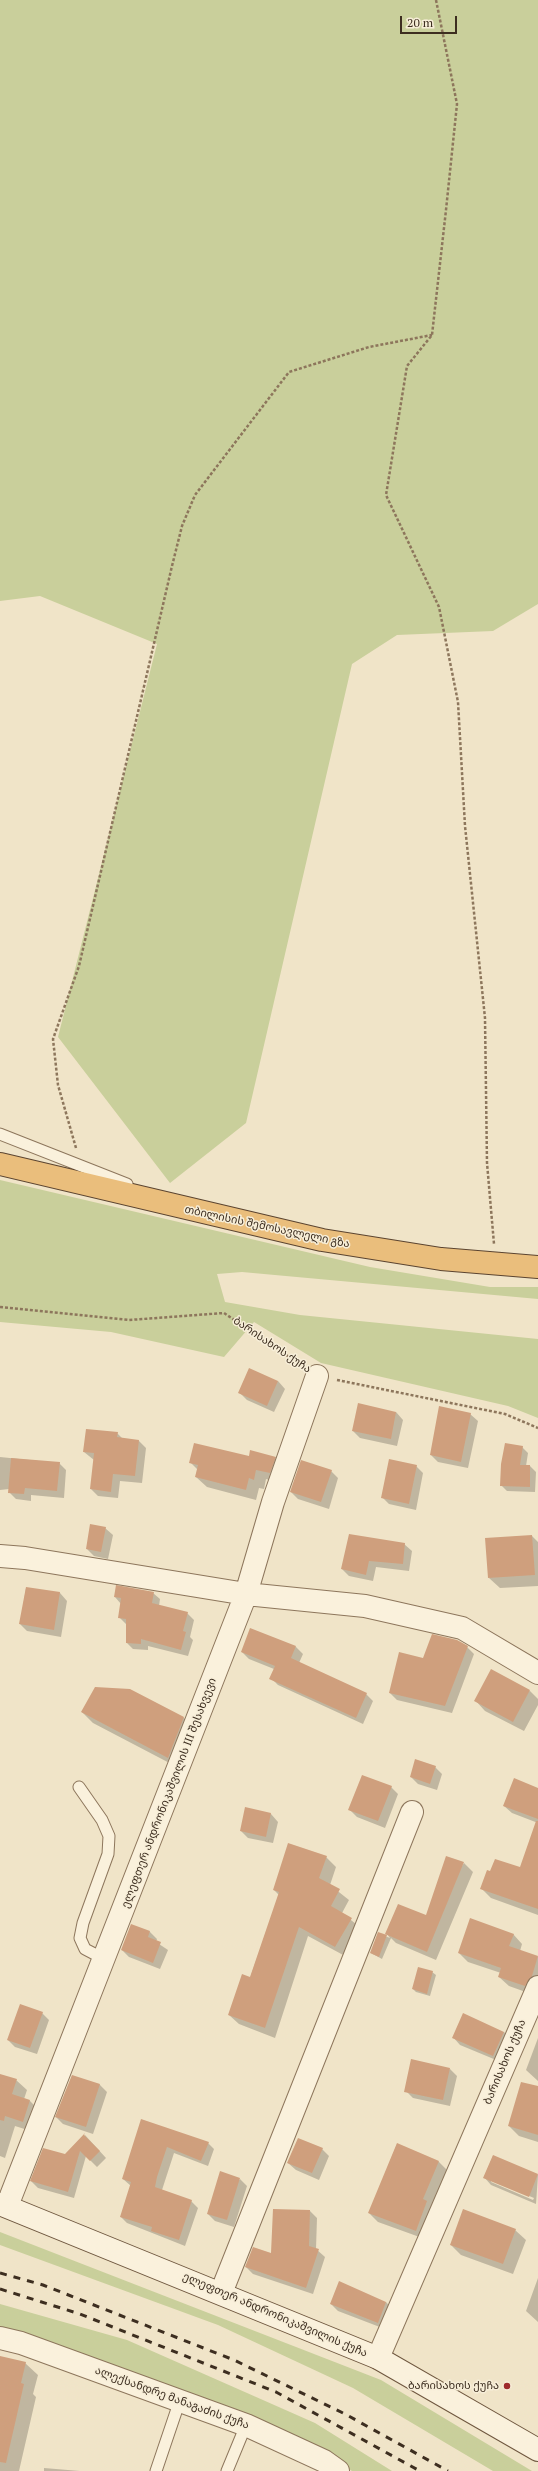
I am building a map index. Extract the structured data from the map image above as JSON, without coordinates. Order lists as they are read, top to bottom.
{
  "streets": {
    "highway": ["თბილისის შემოსავლელი გზა"],
    "street": [
      "ბარისახოს ქუჩა",
      "ელეფთერ ანდრონიკაშვილის III შესახვევი",
      "ელეფთერ ანდრონიკაშვილის ქუჩა",
      "ალექსანდრე მანაგაძის ქუჩა"
    ]
  },
  "crossings": [
    ["ბარისახოს ქუჩა", "ელეფთერ ანდრონიკაშვილის III შესახვევი"],
    ["ბარისახოს ქუჩა", "ელეფთერ ანდრონიკაშვილის ქუჩა"],
    ["ელეფთერ ანდრონიკაშვილის III შესახვევი", "ელეფთერ ანდრონიკაშვილის ქუჩა"]
  ],
  "places": ["ბარისახოს ქუჩა"],
  "scale_bar": "20 m"
}
